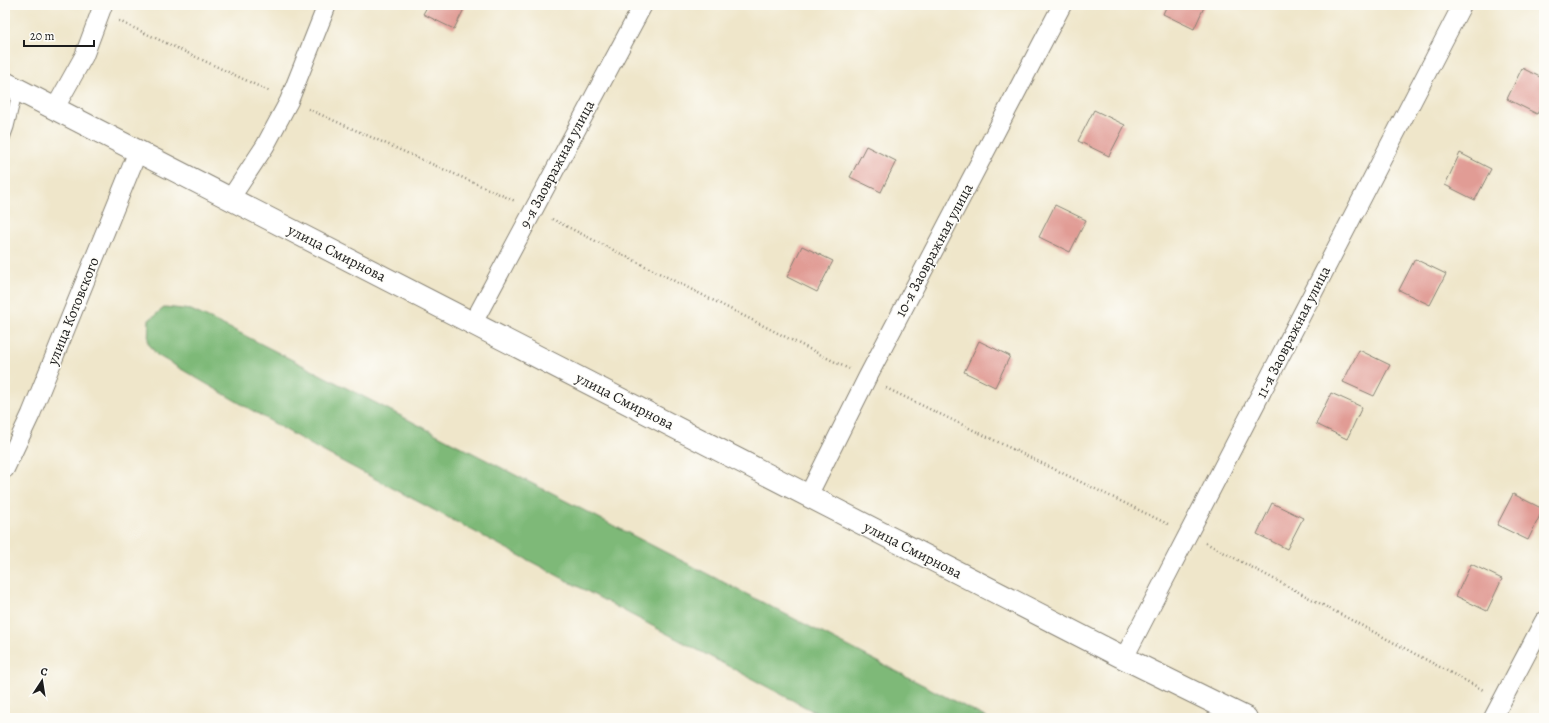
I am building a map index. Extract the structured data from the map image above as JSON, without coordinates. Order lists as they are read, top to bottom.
{
  "streets": {
    "main road": ["улица Смирнова"],
    "street": [
      "9-я Заовражная улица",
      "10-я Заовражная улица",
      "улица Котовского",
      "11-я Заовражная улица"
    ]
  },
  "crossings": [
    ["9-я Заовражная улица", "улица Смирнова"],
    ["10-я Заовражная улица", "улица Смирнова"],
    ["улица Смирнова", "улица Котовского"],
    ["улица Смирнова", "11-я Заовражная улица"]
  ],
  "scale_bar": "20 m",
  "north": "top"
}
